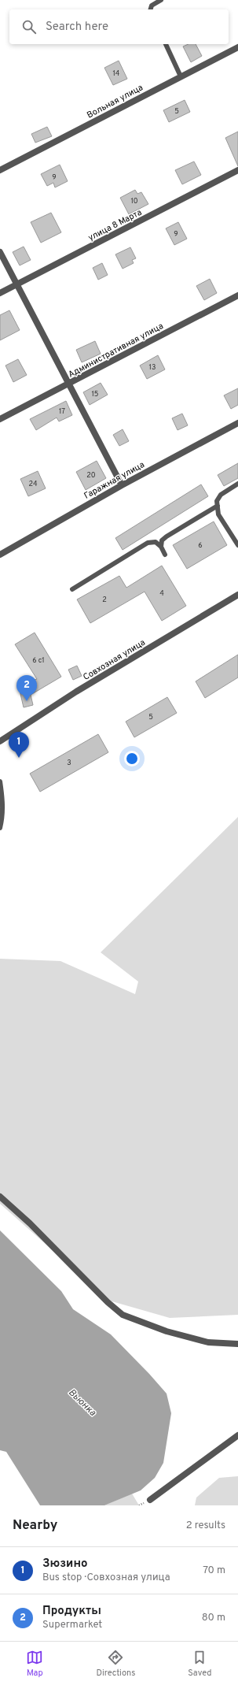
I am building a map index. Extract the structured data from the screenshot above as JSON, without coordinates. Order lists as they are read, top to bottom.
{
  "streets": {
    "street": [
      "Вольная улица",
      "улица 8 Марта",
      "Административная улица",
      "Гаражная улица",
      "Совхозная улица"
    ]
  },
  "water": ["Вьюнка"],
  "house_numbers": [
    "14",
    "5",
    "9",
    "10",
    "9",
    "13",
    "15",
    "17",
    "20",
    "24",
    "6",
    "4",
    "2",
    "6 с1",
    "5",
    "3"
  ],
  "page": {
    "search": "Search here",
    "pins": ["2", "1"],
    "heading": ["Nearby", "2 results"],
    "list": [
      {
        "mark": "1",
        "name": "Зюзино",
        "note": "Bus stop · Совхозная улица",
        "value": "70 m"
      },
      {
        "mark": "2",
        "name": "Продукты",
        "note": "Supermarket",
        "value": "80 m"
      }
    ],
    "nav": ["Map", "Directions", "Saved"]
  }
}
